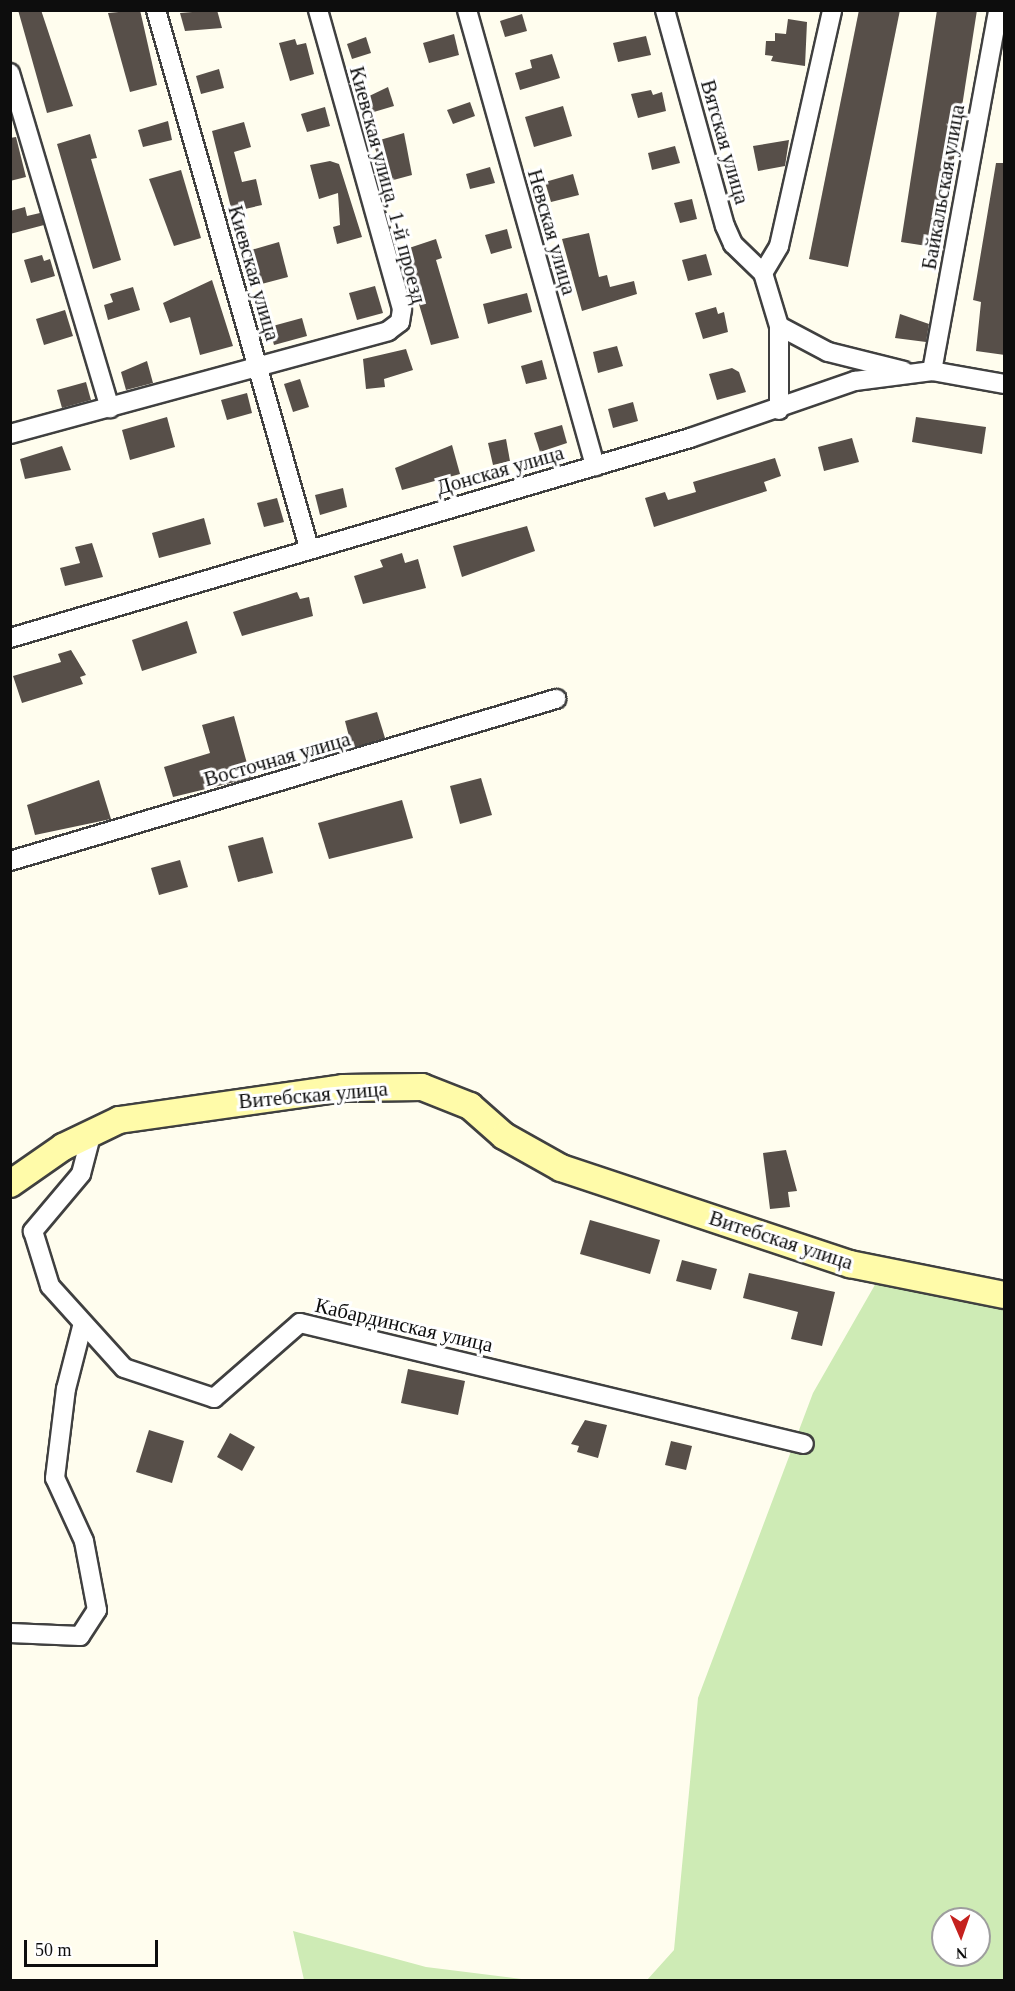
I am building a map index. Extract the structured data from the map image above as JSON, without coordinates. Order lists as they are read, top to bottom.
{
  "streets": {
    "street": [
      "Вятская улица",
      "Киевская улица, 1-й проезд",
      "Байкальская улица",
      "Невская улица",
      "Киевская улица",
      "Донская улица",
      "Восточная улица",
      "Витебская улица",
      "Кабардинская улица"
    ]
  },
  "crossings": [
    ["Вятская улица", "Донская улица"],
    ["Киевская улица, 1-й проезд", "Киевская улица"],
    ["Байкальская улица", "Донская улица"],
    ["Невская улица", "Донская улица"],
    ["Киевская улица", "Донская улица"],
    ["Витебская улица", "Кабардинская улица"]
  ],
  "scale_bar": "50 m",
  "north": "bottom"
}
